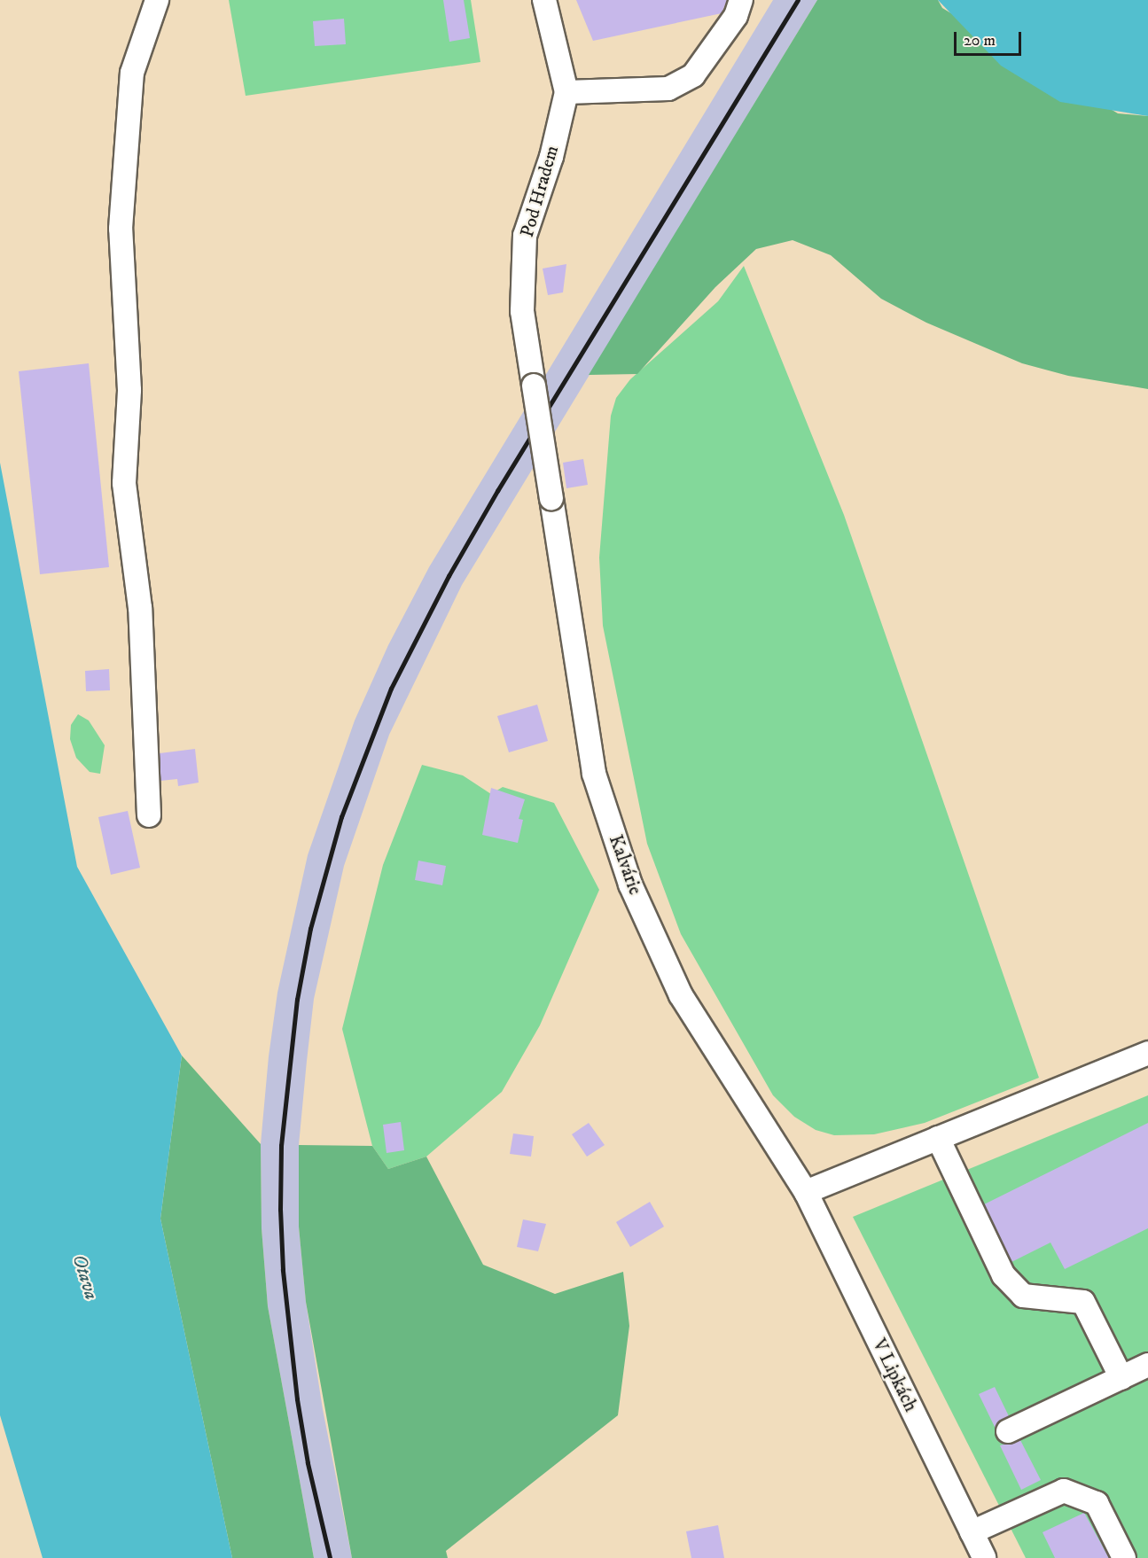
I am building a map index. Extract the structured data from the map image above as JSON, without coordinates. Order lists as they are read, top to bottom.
{
  "streets": {
    "street": ["Pod Hradem", "Kalvárie", "V Lipkách"]
  },
  "crossings": [
    ["Pod Hradem", "Kalvárie"],
    ["Kalvárie", "V Lipkách"]
  ],
  "water": ["Otava"],
  "scale_bar": "20 m"
}
